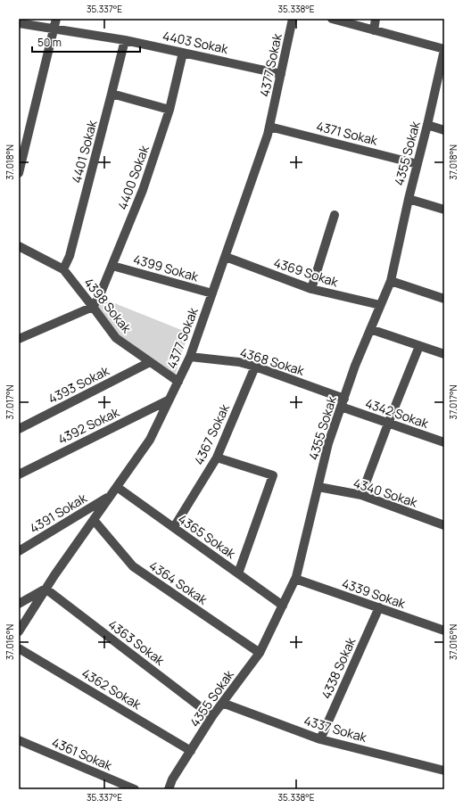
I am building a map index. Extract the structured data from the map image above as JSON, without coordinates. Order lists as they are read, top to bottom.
{
  "streets": {
    "street": [
      "4403 Sokak",
      "4377 Sokak",
      "4371 Sokak",
      "4401 Sokak",
      "4355 Sokak",
      "4400 Sokak",
      "4399 Sokak",
      "4369 Sokak",
      "4398 Sokak",
      "4368 Sokak",
      "4393 Sokak",
      "4342 Sokak",
      "4392 Sokak",
      "4367 Sokak",
      "4340 Sokak",
      "4391 Sokak",
      "4365 Sokak",
      "4364 Sokak",
      "4339 Sokak",
      "4363 Sokak",
      "4338 Sokak",
      "4362 Sokak",
      "4337 Sokak",
      "4361 Sokak"
    ]
  },
  "crossings": [
    ["4403 Sokak", "4377 Sokak"],
    ["4403 Sokak", "4401 Sokak"],
    ["4403 Sokak", "4400 Sokak"],
    ["4377 Sokak", "4371 Sokak"],
    ["4377 Sokak", "4399 Sokak"],
    ["4377 Sokak", "4369 Sokak"],
    ["4377 Sokak", "4398 Sokak"],
    ["4377 Sokak", "4368 Sokak"],
    ["4377 Sokak", "4392 Sokak"],
    ["4377 Sokak", "4391 Sokak"],
    ["4377 Sokak", "4365 Sokak"],
    ["4377 Sokak", "4364 Sokak"],
    ["4377 Sokak", "4363 Sokak"],
    ["4371 Sokak", "4355 Sokak"],
    ["4401 Sokak", "4398 Sokak"],
    ["4355 Sokak", "4369 Sokak"],
    ["4355 Sokak", "4368 Sokak"],
    ["4355 Sokak", "4342 Sokak"],
    ["4355 Sokak", "4340 Sokak"],
    ["4355 Sokak", "4365 Sokak"],
    ["4355 Sokak", "4364 Sokak"],
    ["4355 Sokak", "4339 Sokak"],
    ["4355 Sokak", "4363 Sokak"],
    ["4355 Sokak", "4362 Sokak"],
    ["4355 Sokak", "4337 Sokak"],
    ["4400 Sokak", "4399 Sokak"],
    ["4400 Sokak", "4398 Sokak"],
    ["4398 Sokak", "4393 Sokak"],
    ["4368 Sokak", "4342 Sokak"],
    ["4368 Sokak", "4367 Sokak"],
    ["4367 Sokak", "4365 Sokak"],
    ["4339 Sokak", "4338 Sokak"],
    ["4338 Sokak", "4337 Sokak"]
  ],
  "scale_bar": "50 m",
  "coordinates": [
    "35.337°E",
    "35.338°E",
    "37.018°N",
    "37.017°N",
    "37.016°N"
  ]
}
